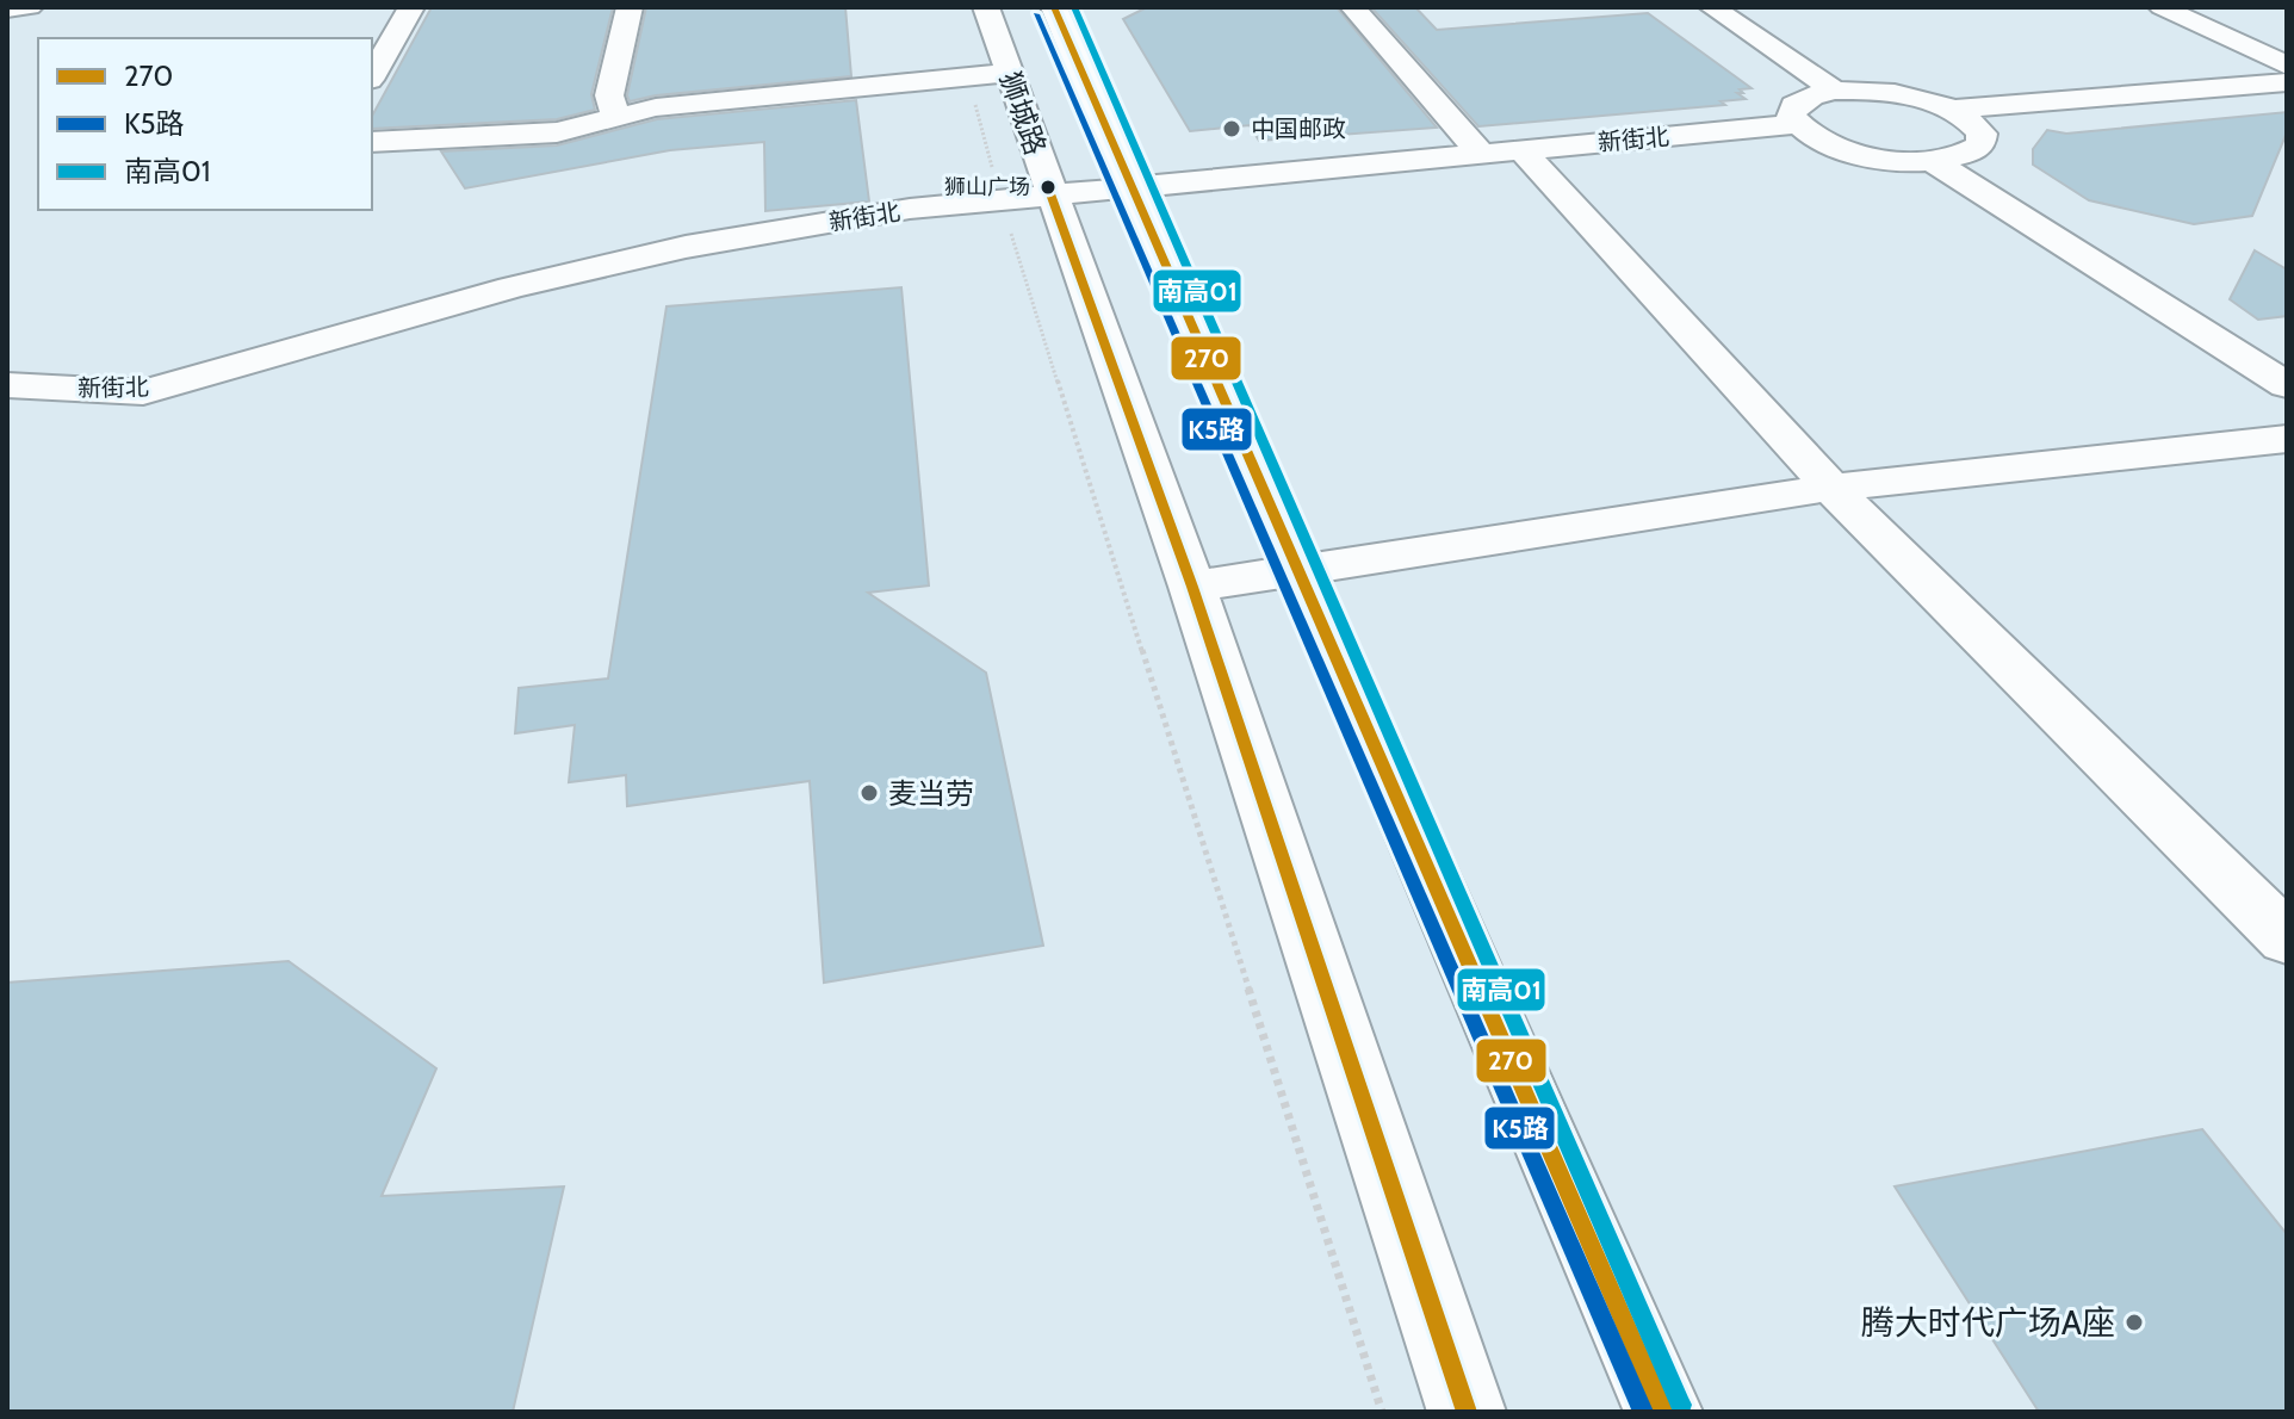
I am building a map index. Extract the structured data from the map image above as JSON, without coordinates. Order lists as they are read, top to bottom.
{
  "streets": {
    "street": ["狮城路", "新街北"]
  },
  "crossings": [
    ["狮城路", "新街北"]
  ],
  "places": [
    "中国邮政",
    "狮山广场",
    "麦当劳",
    "腾大时代广场A座"
  ],
  "lines": ["transit line 270", "transit line 南高01", "transit line K5路"],
  "legend": ["270", "K5路", "南高01"]
}
